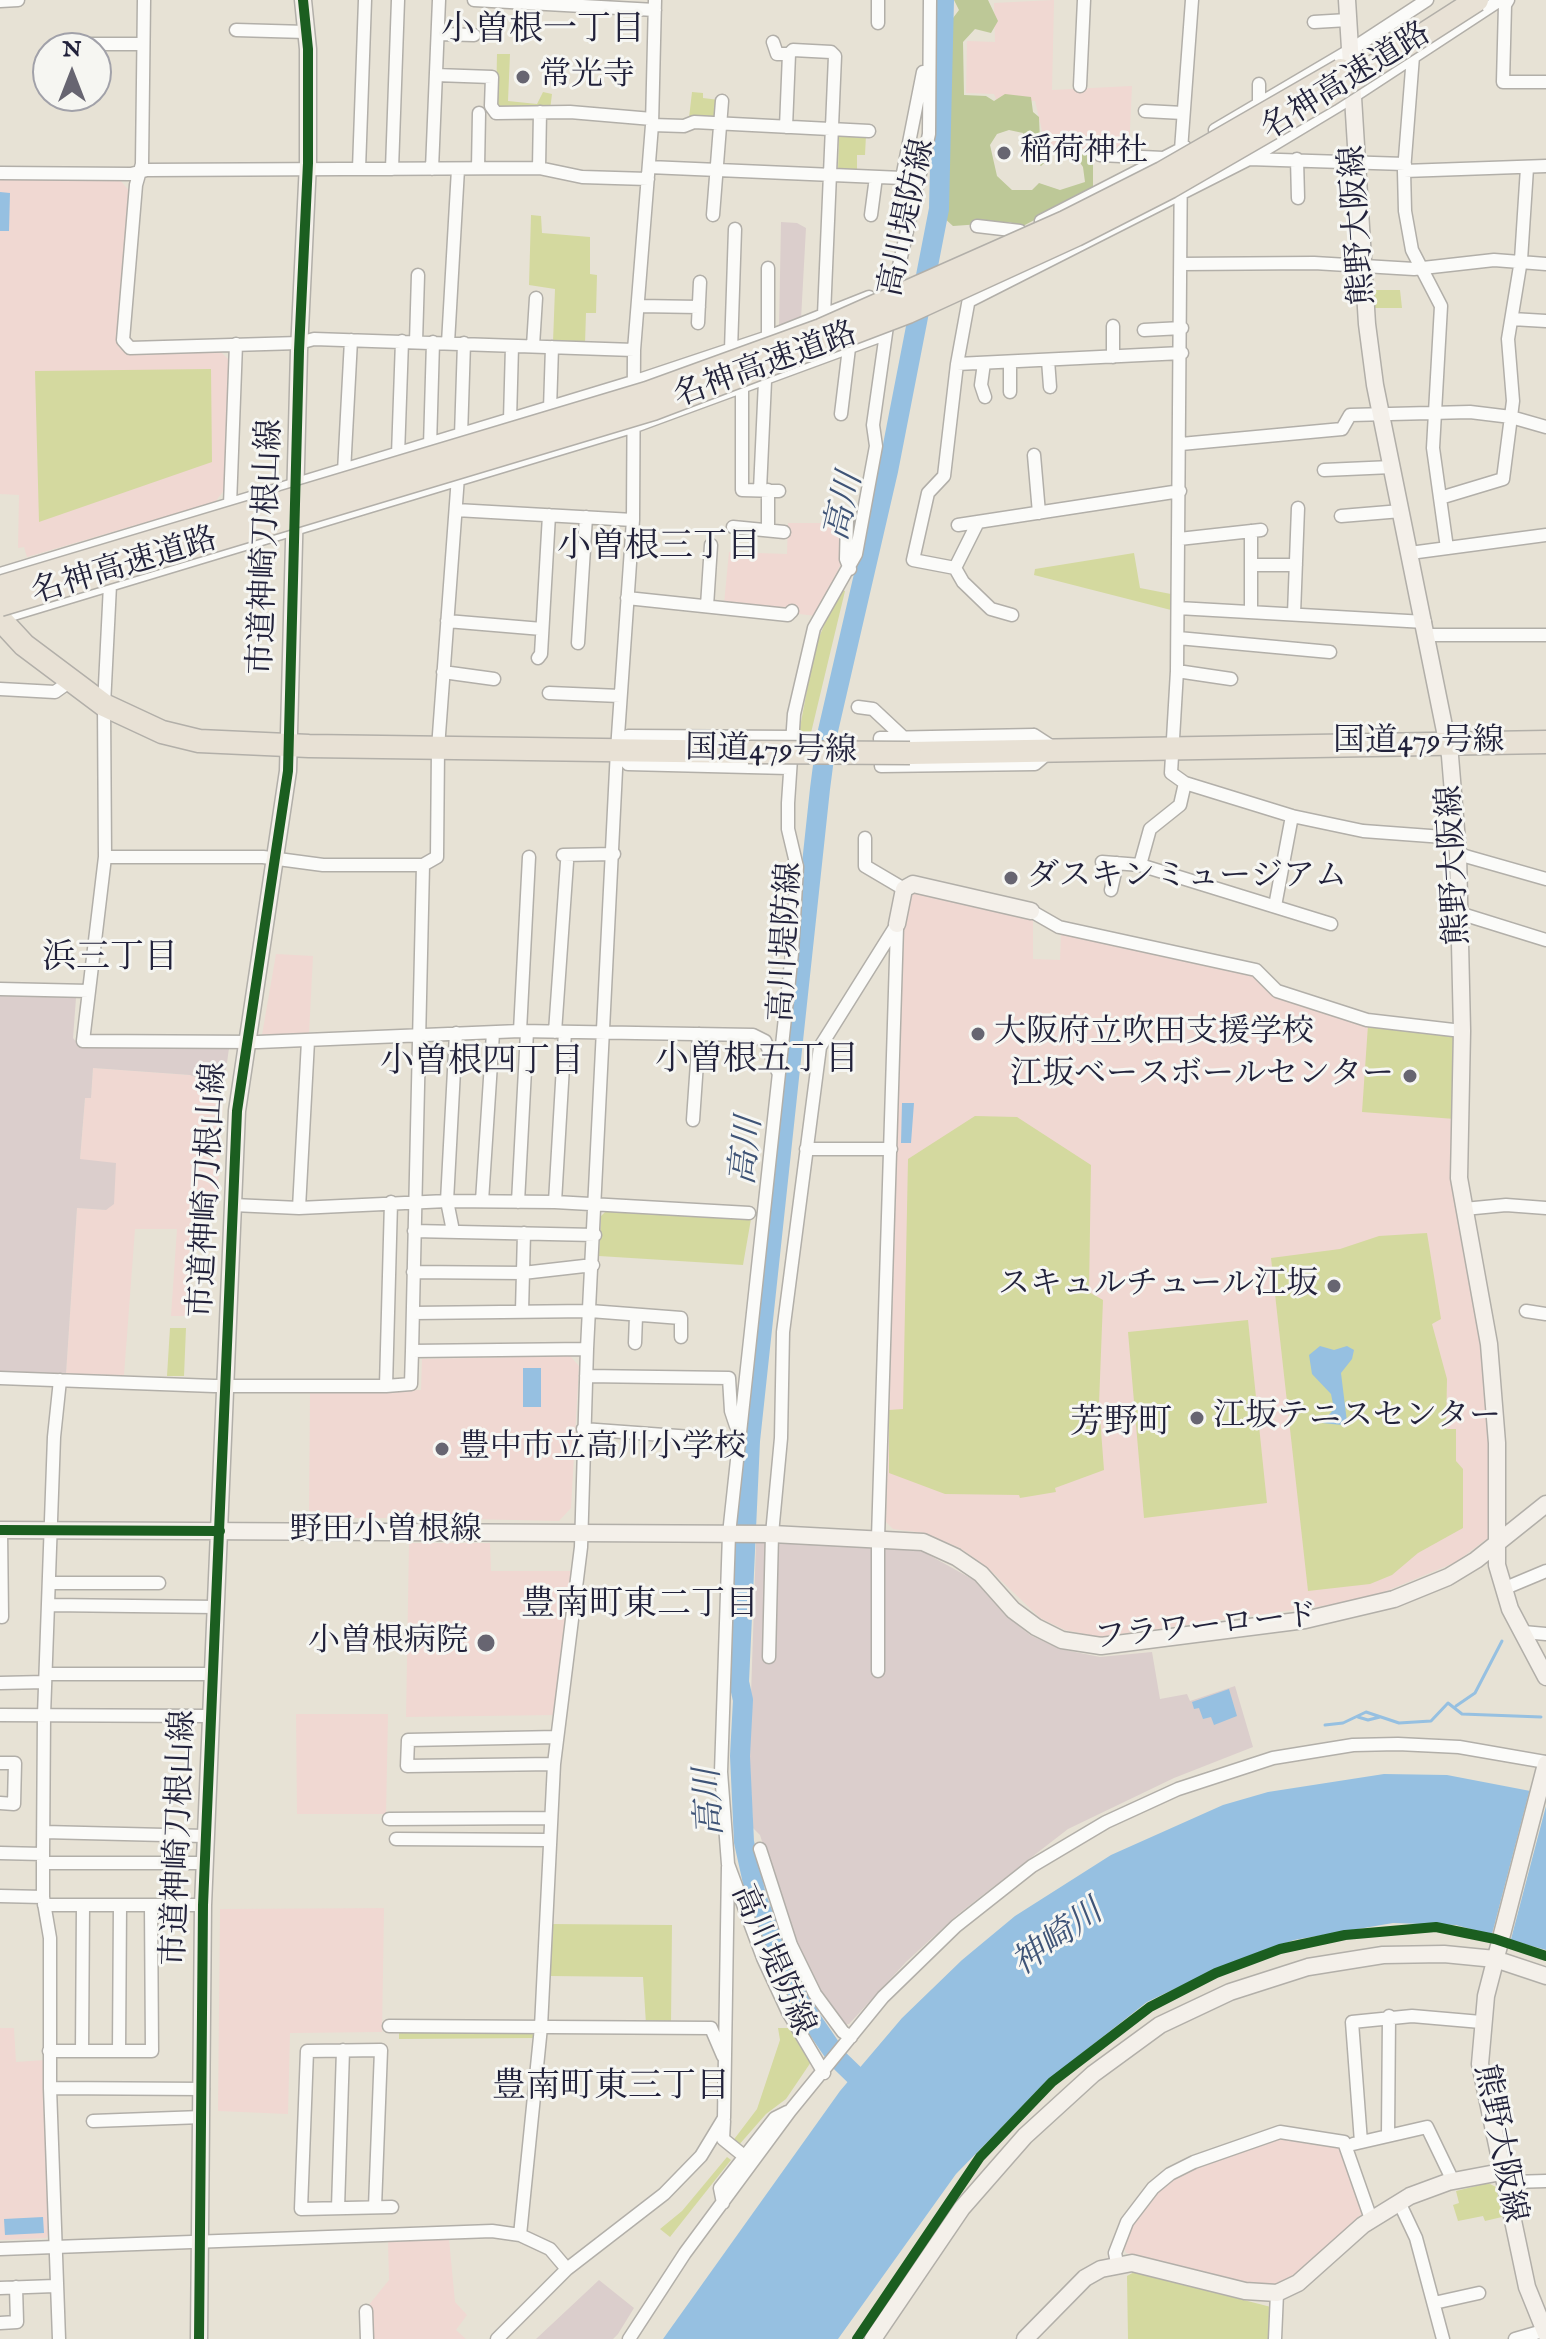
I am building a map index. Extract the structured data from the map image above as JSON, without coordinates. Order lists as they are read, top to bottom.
{
  "streets": {
    "highway": ["名神高速道路", "国道479号線"],
    "street": [
      "高川堤防線",
      "熊野大阪線",
      "市道神崎刀根山線",
      "野田小曽根線",
      "フラワーロード"
    ]
  },
  "crossings": [
    ["高川堤防線", "熊野大阪線"],
    ["高川堤防線", "野田小曽根線"],
    ["熊野大阪線", "国道479号線"],
    ["熊野大阪線", "フラワーロード"],
    ["市道神崎刀根山線", "国道479号線"],
    ["市道神崎刀根山線", "野田小曽根線"],
    ["野田小曽根線", "フラワーロード"]
  ],
  "districts": [
    "小曽根一丁目",
    "小曽根三丁目",
    "浜三丁目",
    "小曽根五丁目",
    "小曽根四丁目",
    "芳野町",
    "豊南町東二丁目",
    "豊南町東三丁目"
  ],
  "water": ["高川", "神崎川"],
  "places": [
    "常光寺",
    "稲荷神社",
    "ダスキンミュージアム",
    "大阪府立吹田支援学校",
    "江坂ベースボールセンター",
    "スキュルチュール江坂",
    "江坂テニスセンター",
    "豊中市立高川小学校",
    "小曽根病院"
  ],
  "north": "top"
}
